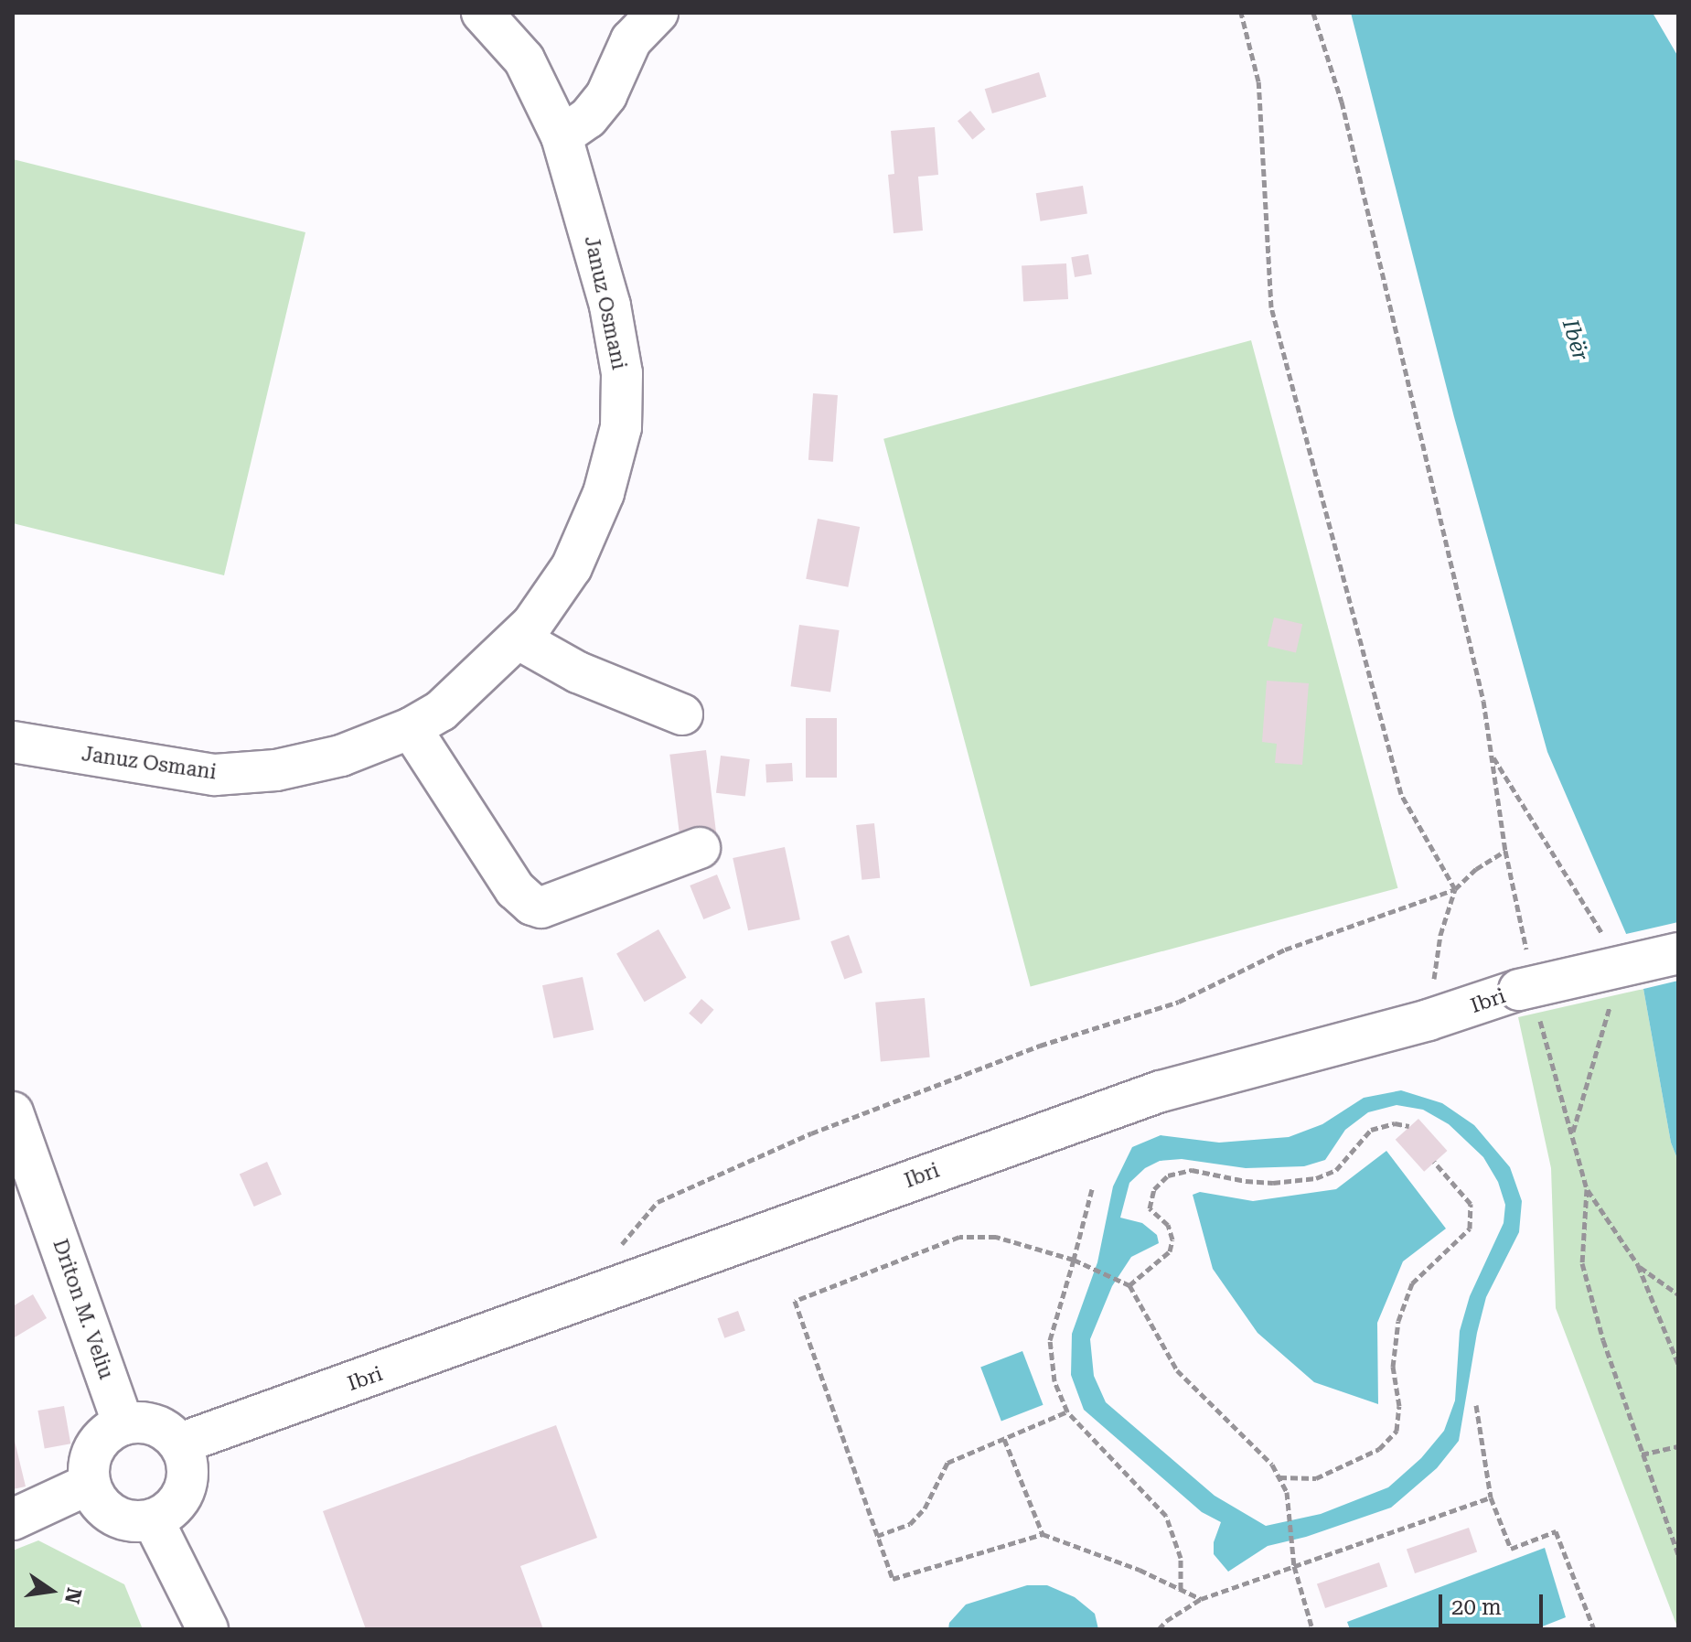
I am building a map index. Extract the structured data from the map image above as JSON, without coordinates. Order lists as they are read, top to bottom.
{
  "streets": {
    "street": ["Januz Osmani", "Ibri", "Driton M. Veliu"]
  },
  "crossings": [
    ["Ibri", "Driton M. Veliu"]
  ],
  "water": ["Ibër"],
  "scale_bar": "20 m",
  "north": "right"
}
